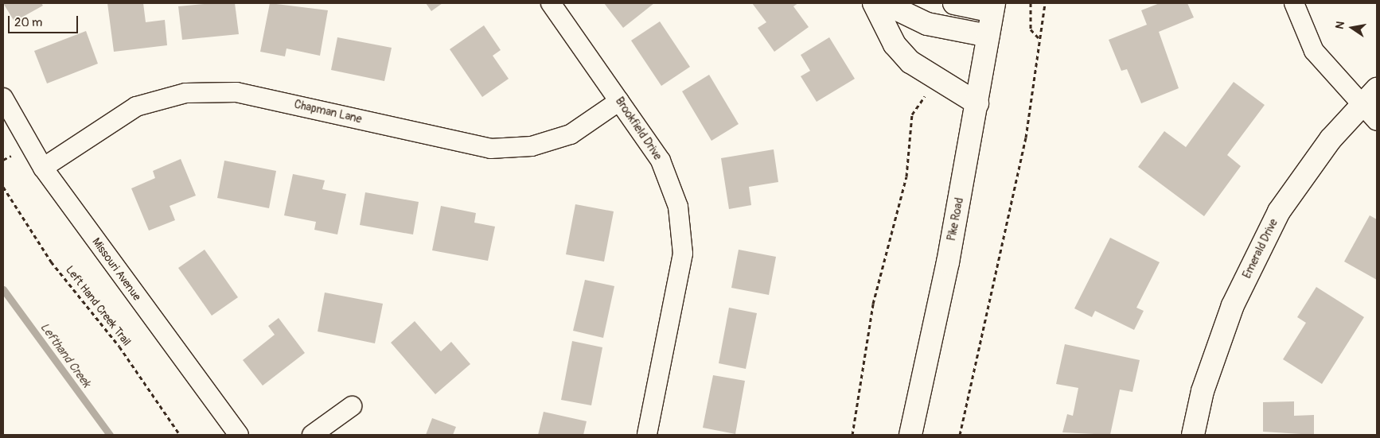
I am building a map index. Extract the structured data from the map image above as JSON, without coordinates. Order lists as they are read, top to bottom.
{
  "streets": {
    "street": [
      "Chapman Lane",
      "Brookfield Drive",
      "Pike Road",
      "Emerald Drive",
      "Missouri Avenue"
    ],
    "path": ["Left Hand Creek Trail"]
  },
  "crossings": [
    ["Chapman Lane", "Brookfield Drive"],
    ["Chapman Lane", "Missouri Avenue"]
  ],
  "water": ["Lefthand Creek"],
  "scale_bar": "20 m",
  "north": "left"
}
